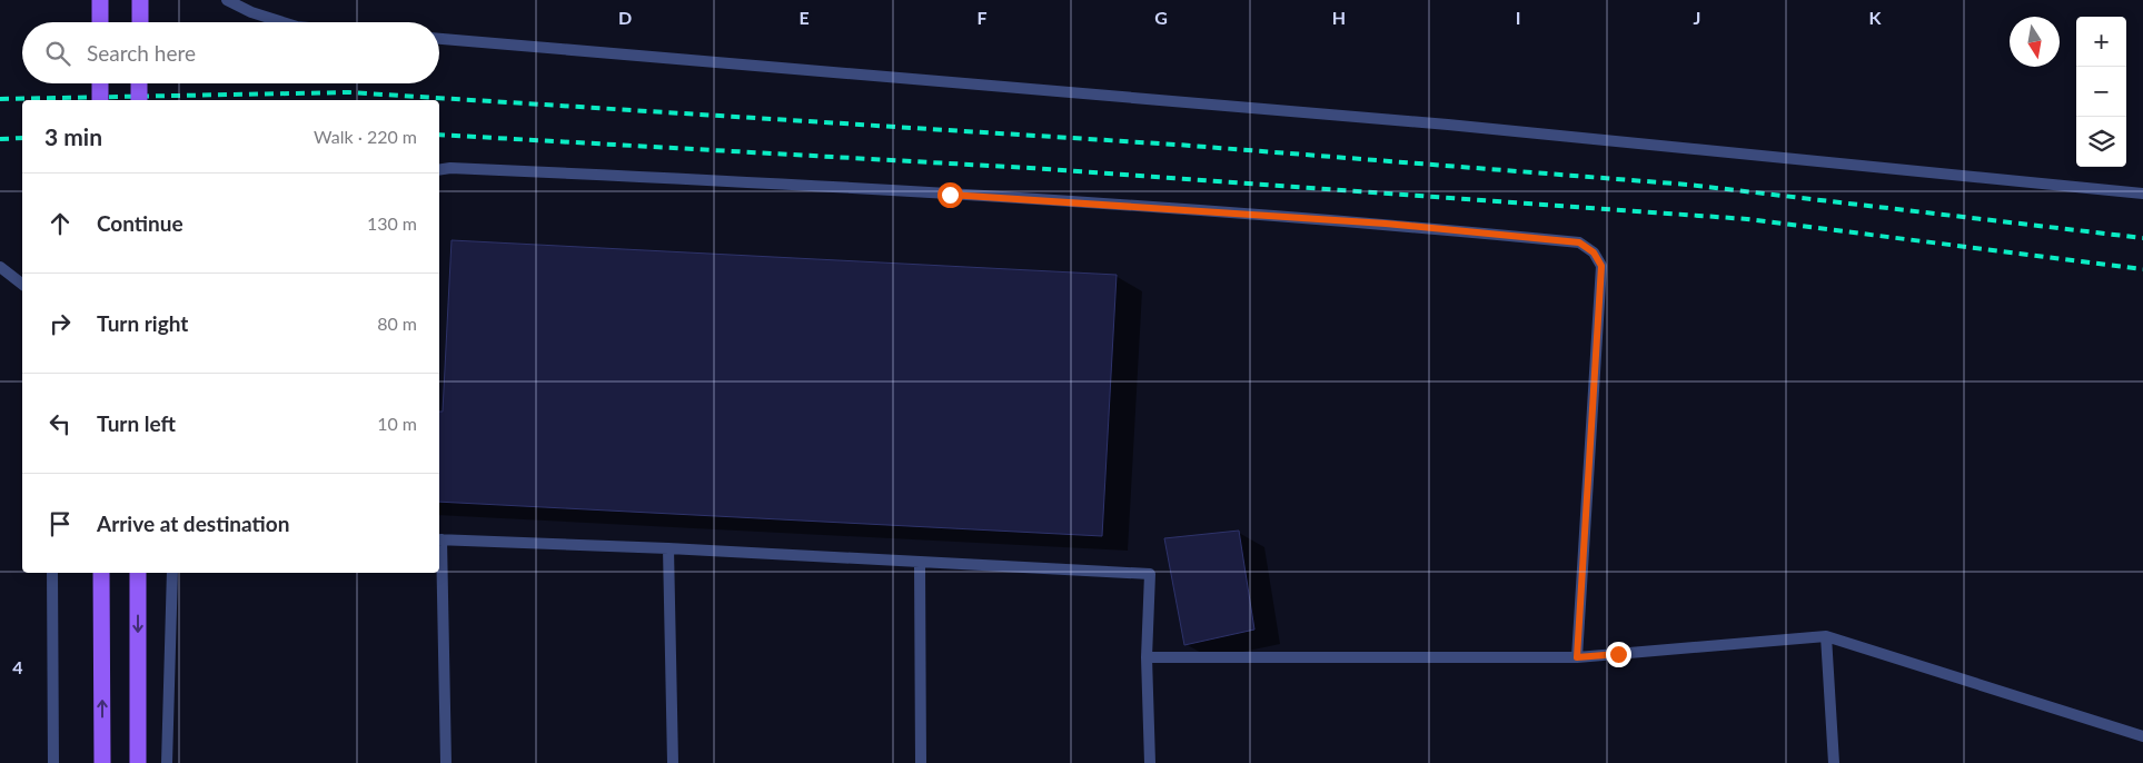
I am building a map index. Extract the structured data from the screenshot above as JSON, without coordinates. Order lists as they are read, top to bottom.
{
  "north": "bottom",
  "page": {
    "map_buttons": ["+", "−"],
    "search": "Search here",
    "heading": ["3 min", "Walk · 220 m"],
    "list": [
      ["Continue", "130 m"],
      ["Turn right", "80 m"],
      ["Turn left", "10 m"],
      "Arrive at destination"
    ]
  },
  "grid": {
    "columns": [
      "D",
      "E",
      "F",
      "G",
      "H",
      "I",
      "J",
      "K"
    ],
    "rows": ["4"]
  }
}
